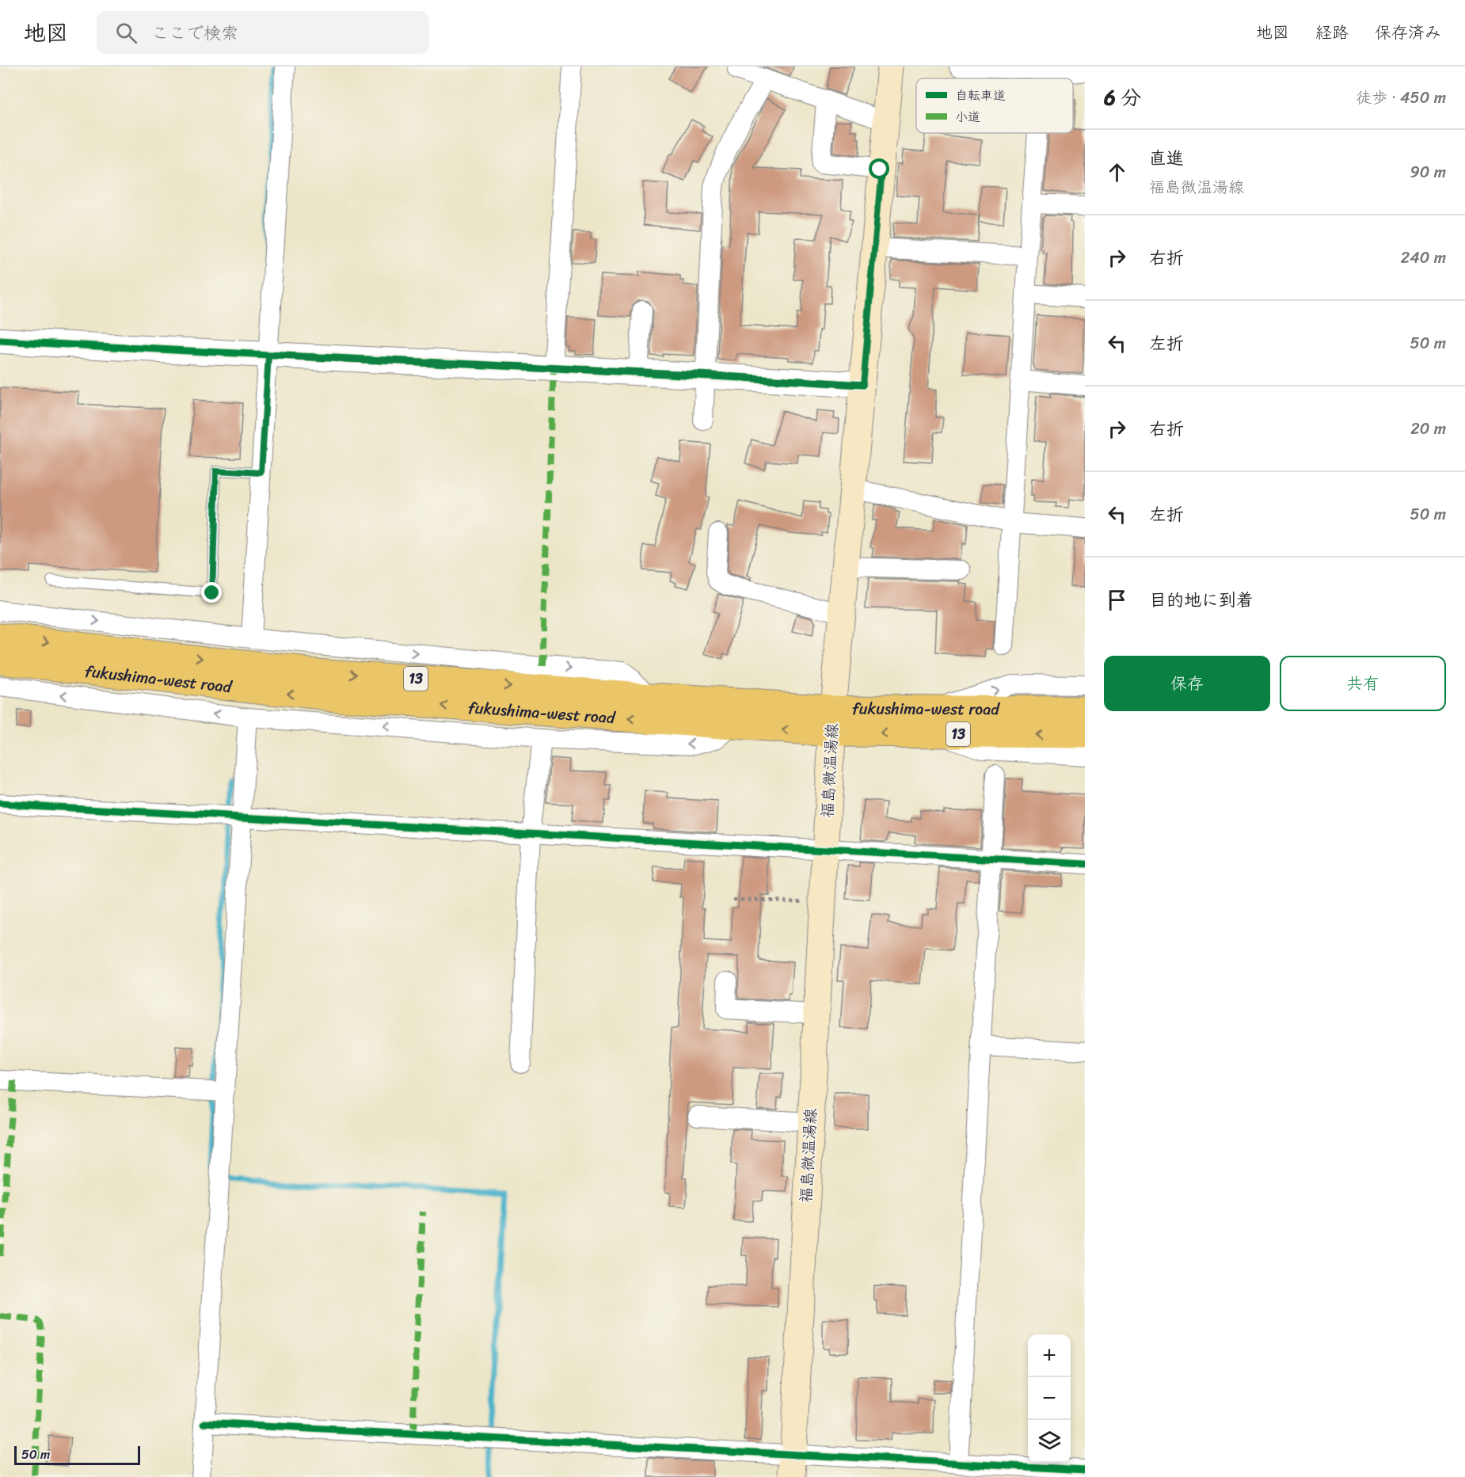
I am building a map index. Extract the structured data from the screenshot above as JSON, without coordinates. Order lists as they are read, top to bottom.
{
  "streets": {
    "highway": ["fukushima-west road", "13"],
    "main road": ["福島微温湯線"]
  },
  "crossings": [
    ["fukushima-west road", "福島微温湯線"]
  ],
  "legend": ["自転車道", "小道"],
  "scale_bar": "50 m",
  "page": {
    "header": "地図",
    "search": "ここで検索",
    "nav": ["地図", "経路", "保存済み"],
    "heading": ["6 分", "徒歩 · 450 m"],
    "list": [
      ["直進", "福島微温湯線", "90 m"],
      ["右折", "240 m"],
      ["左折", "50 m"],
      ["右折", "20 m"],
      ["左折", "50 m"],
      "目的地に到着"
    ],
    "buttons": ["保存", "共有"],
    "map_buttons": ["+", "−"],
    "scale": "50 m"
  }
}
